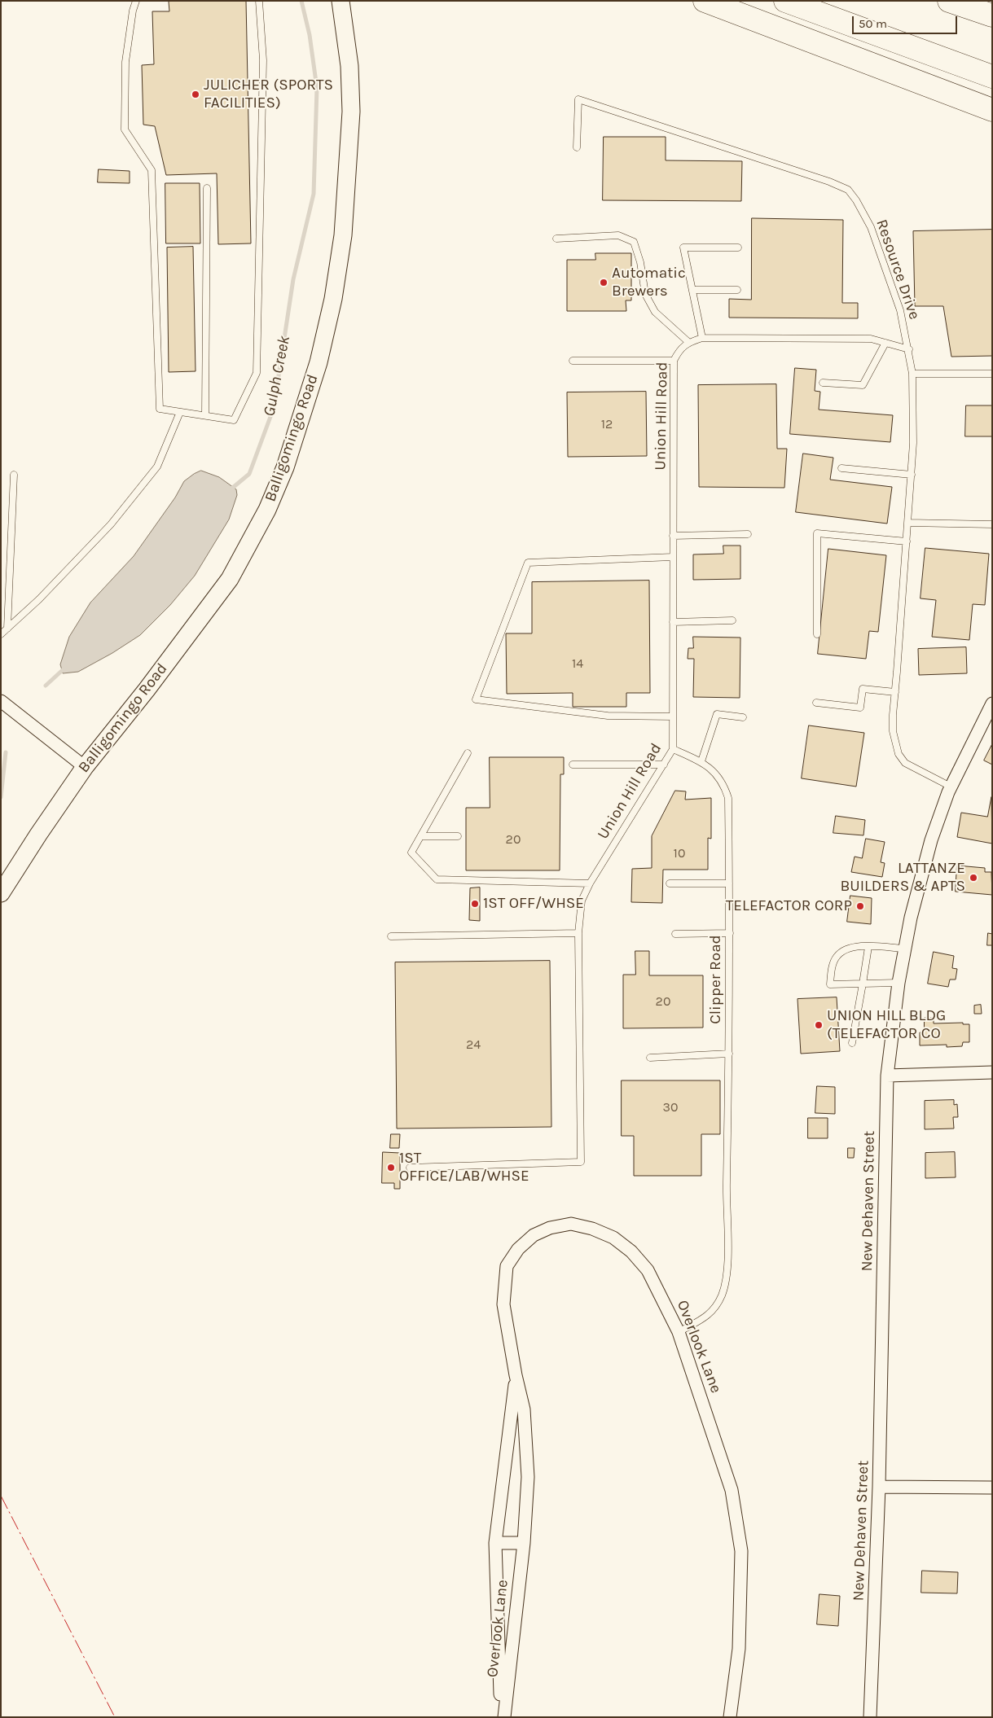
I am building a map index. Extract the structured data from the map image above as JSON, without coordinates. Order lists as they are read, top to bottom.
{
  "streets": {
    "street": ["Balligomingo Road", "New Dehaven Street", "Overlook Lane"],
    "lane": ["Resource Drive", "Union Hill Road", "Clipper Road"]
  },
  "crossings": [
    ["Union Hill Road", "Clipper Road"],
    ["Clipper Road", "Overlook Lane"]
  ],
  "water": ["Gulph Creek"],
  "places": [
    "JULICHER (SPORTS FACILITIES)",
    "Automatic Brewers",
    "LATTANZE BUILDERS & APTS",
    "1ST OFF/WHSE",
    "TELEFACTOR CORP",
    "UNION HILL BLDG (TELEFACTOR CO",
    "1ST OFFICE/LAB/WHSE"
  ],
  "house_numbers": [
    "12",
    "14",
    "20",
    "10",
    "20",
    "24",
    "30"
  ],
  "scale_bar": "50 m"
}
